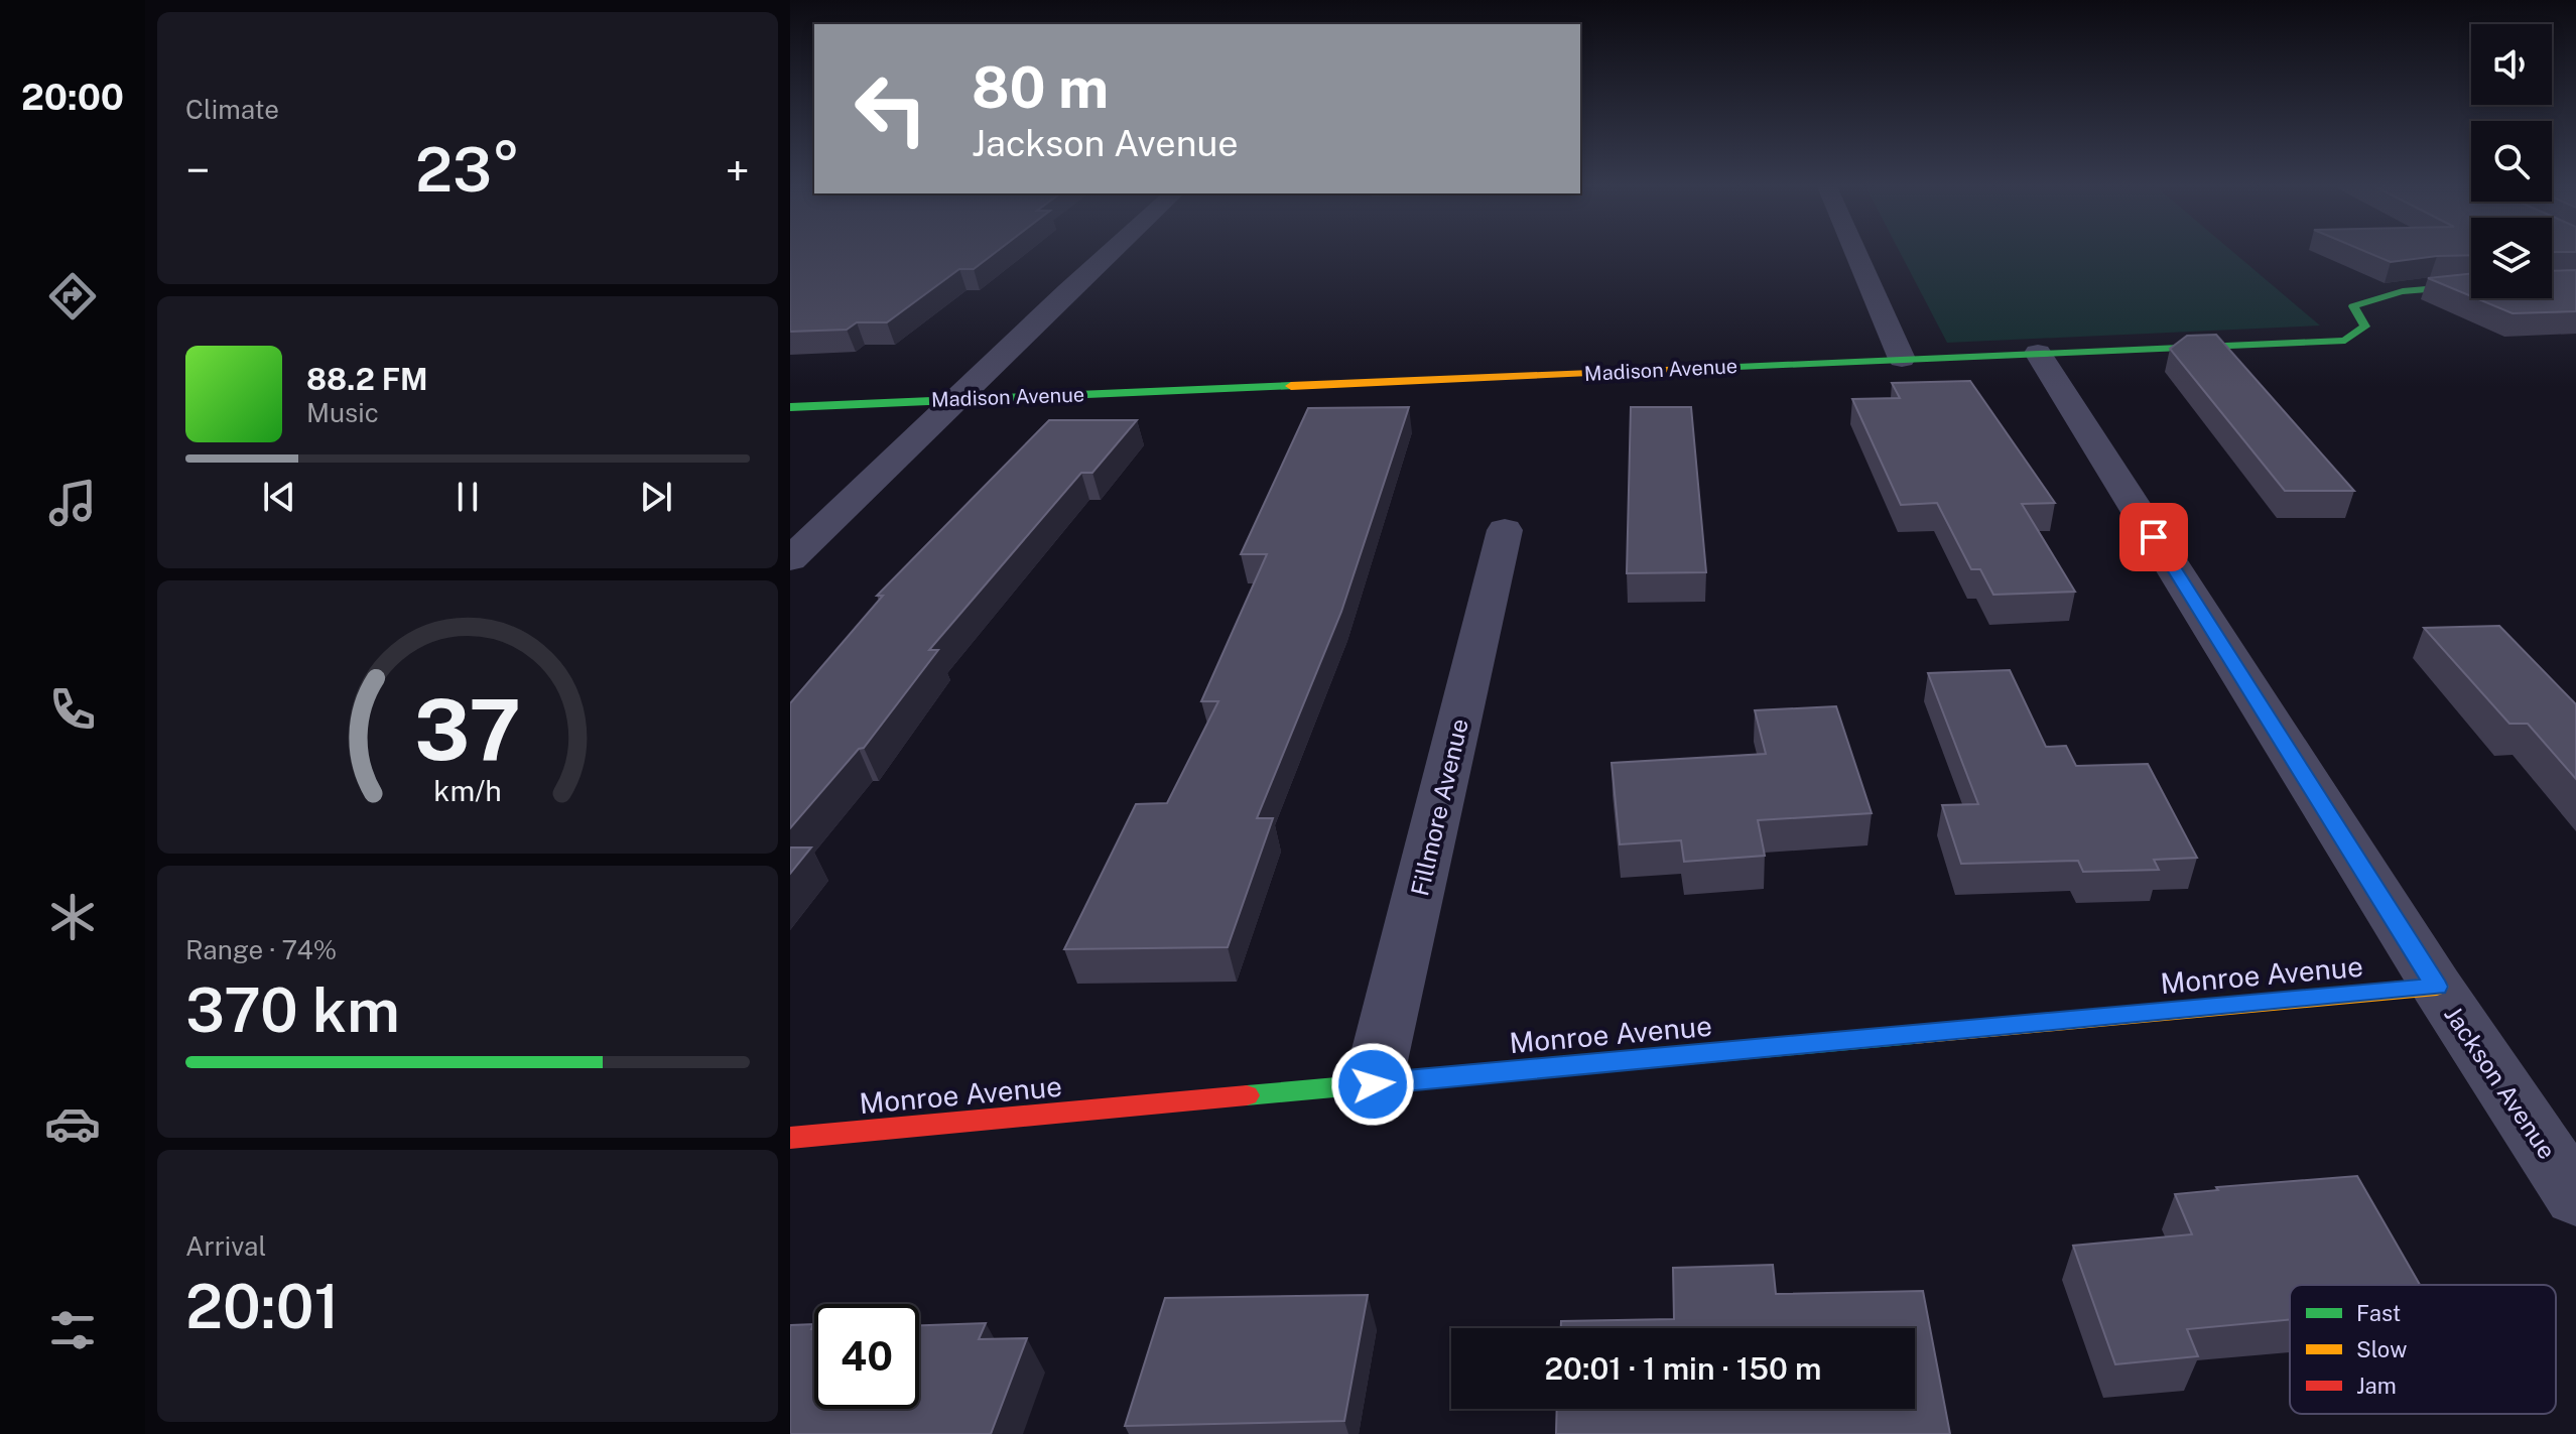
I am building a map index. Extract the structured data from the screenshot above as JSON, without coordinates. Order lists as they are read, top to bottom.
{
  "streets": {
    "street": [
      "Madison Avenue",
      "Fillmore Avenue",
      "Monroe Avenue",
      "Jackson Avenue"
    ]
  },
  "crossings": [
    ["Madison Avenue", "Jackson Avenue"],
    ["Fillmore Avenue", "Monroe Avenue"],
    ["Monroe Avenue", "Jackson Avenue"]
  ],
  "legend": ["Fast", "Slow", "Jam"],
  "page": {
    "tabs": "20:00",
    "tile": [
      "Climate",
      ["Range · 74%", "370 km"],
      ["Arrival", "20:01"]
    ],
    "turn": ["80 m", "Jackson Avenue"],
    "heat": ["−", "23°", "+"],
    "song": ["88.2 FM", "Music"],
    "limit": "40",
    "trip": "20:01 · 1 min · 150 m",
    "gauge": ["37", "km/h"]
  }
}
